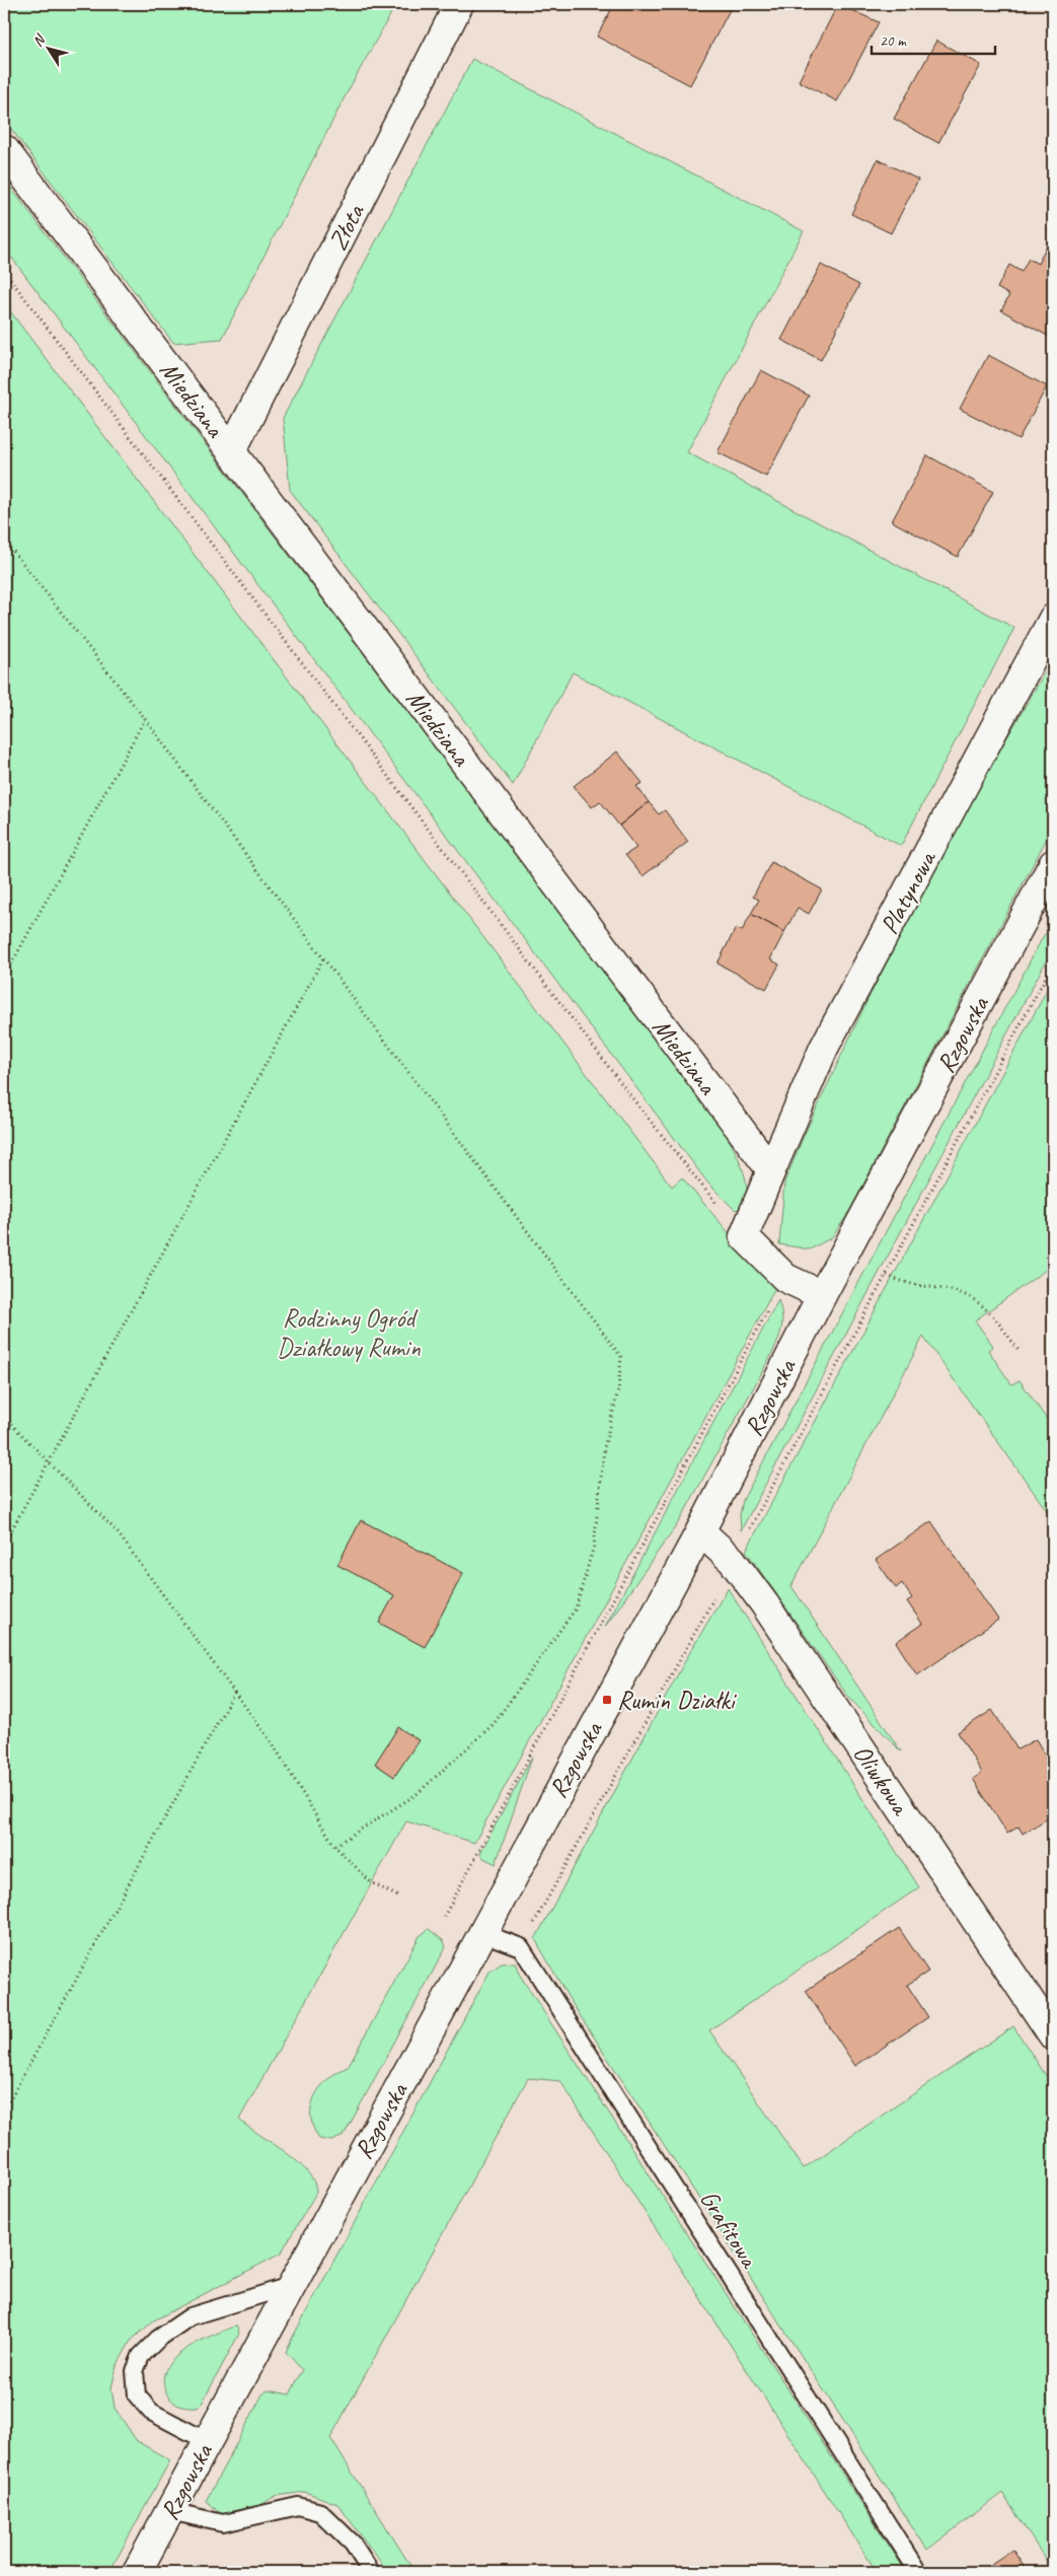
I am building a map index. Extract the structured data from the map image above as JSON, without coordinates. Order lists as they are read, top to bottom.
{
  "streets": {
    "street": [
      "Złota",
      "Miedziana",
      "Platynowa",
      "Rzgowska",
      "Oliwkowa"
    ],
    "lane": ["Grafitowa"]
  },
  "crossings": [
    ["Złota", "Miedziana"],
    ["Miedziana", "Platynowa"],
    ["Rzgowska", "Oliwkowa"]
  ],
  "parks": ["Rodzinny Ogród Działkowy Rumin"],
  "places": {
    "transit": ["Rumin Działki"]
  },
  "scale_bar": "20 m",
  "north": "top left"
}
